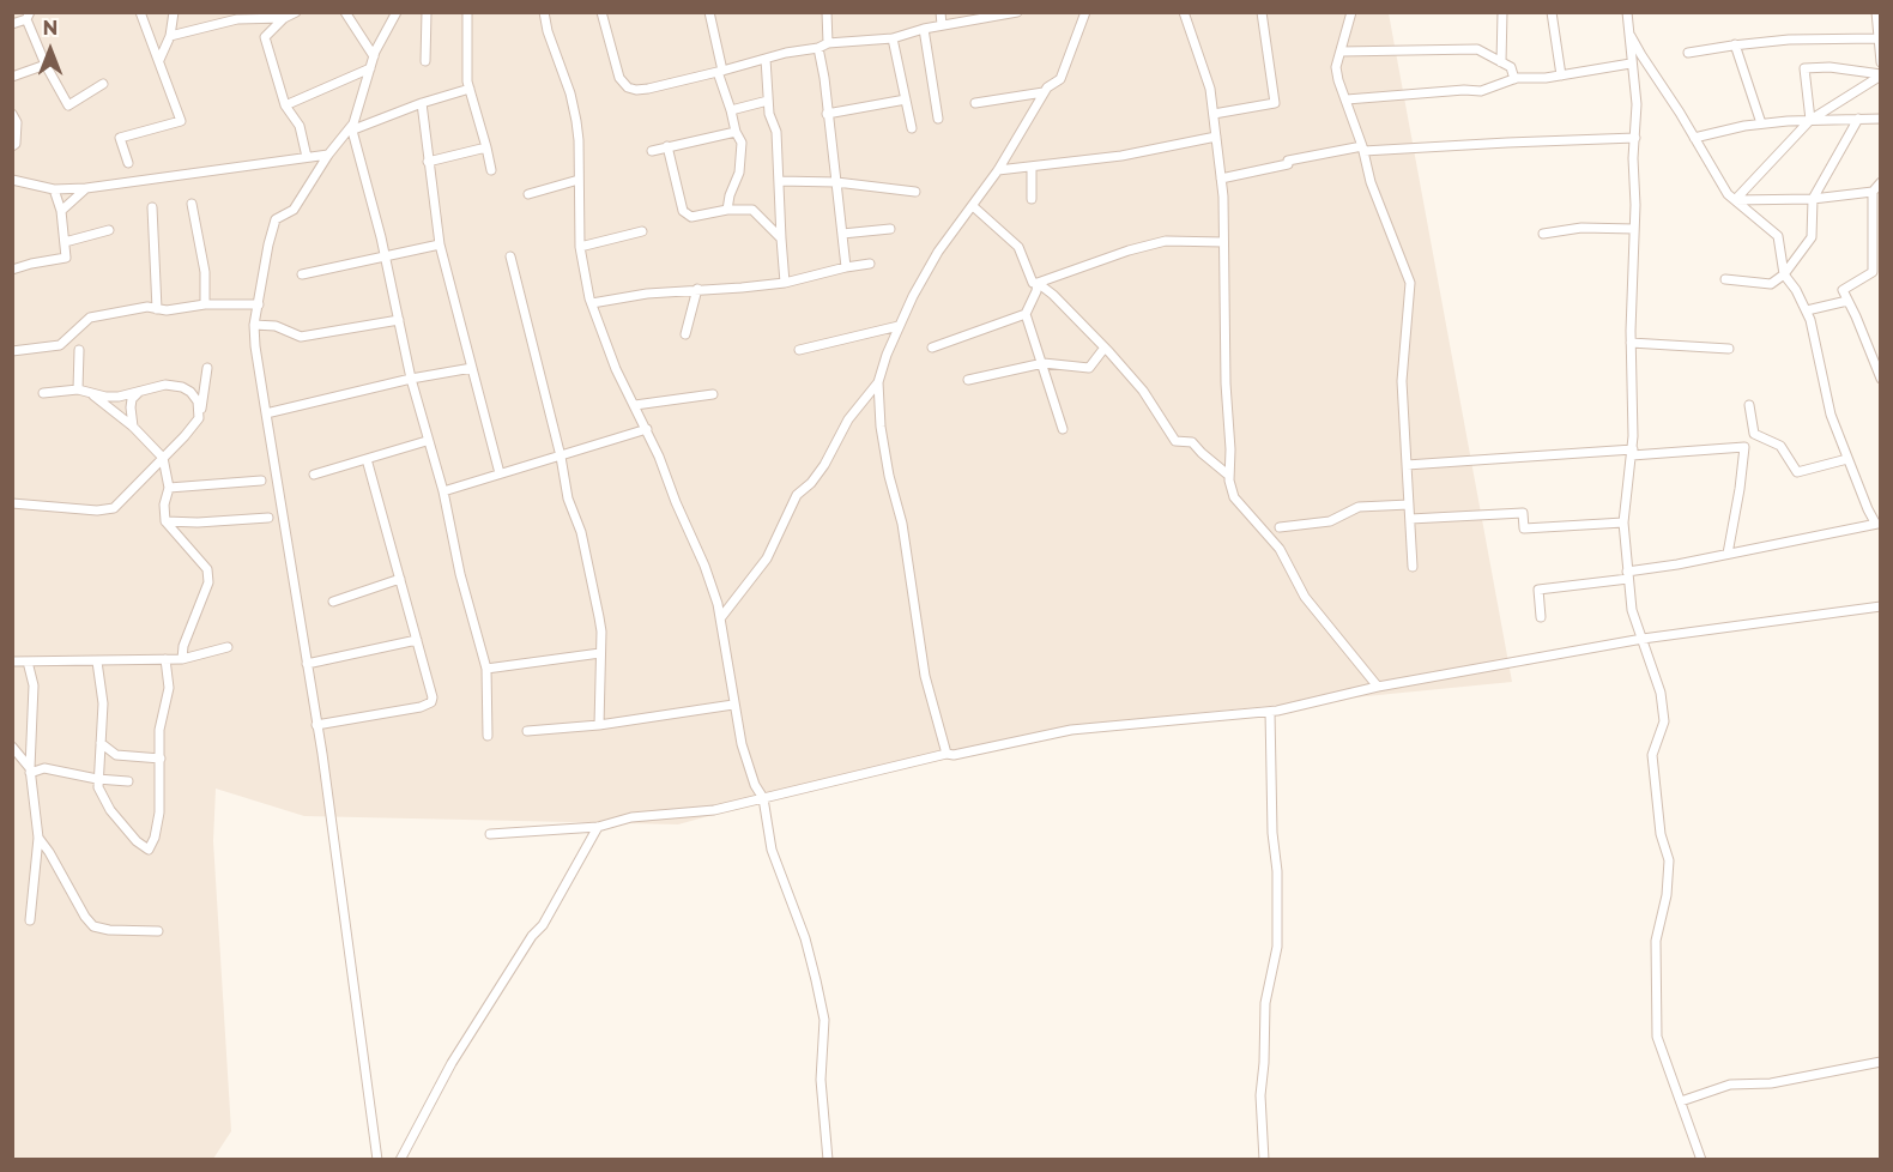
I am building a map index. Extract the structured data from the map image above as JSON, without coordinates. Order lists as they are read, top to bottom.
{
  "north": "top"
}
